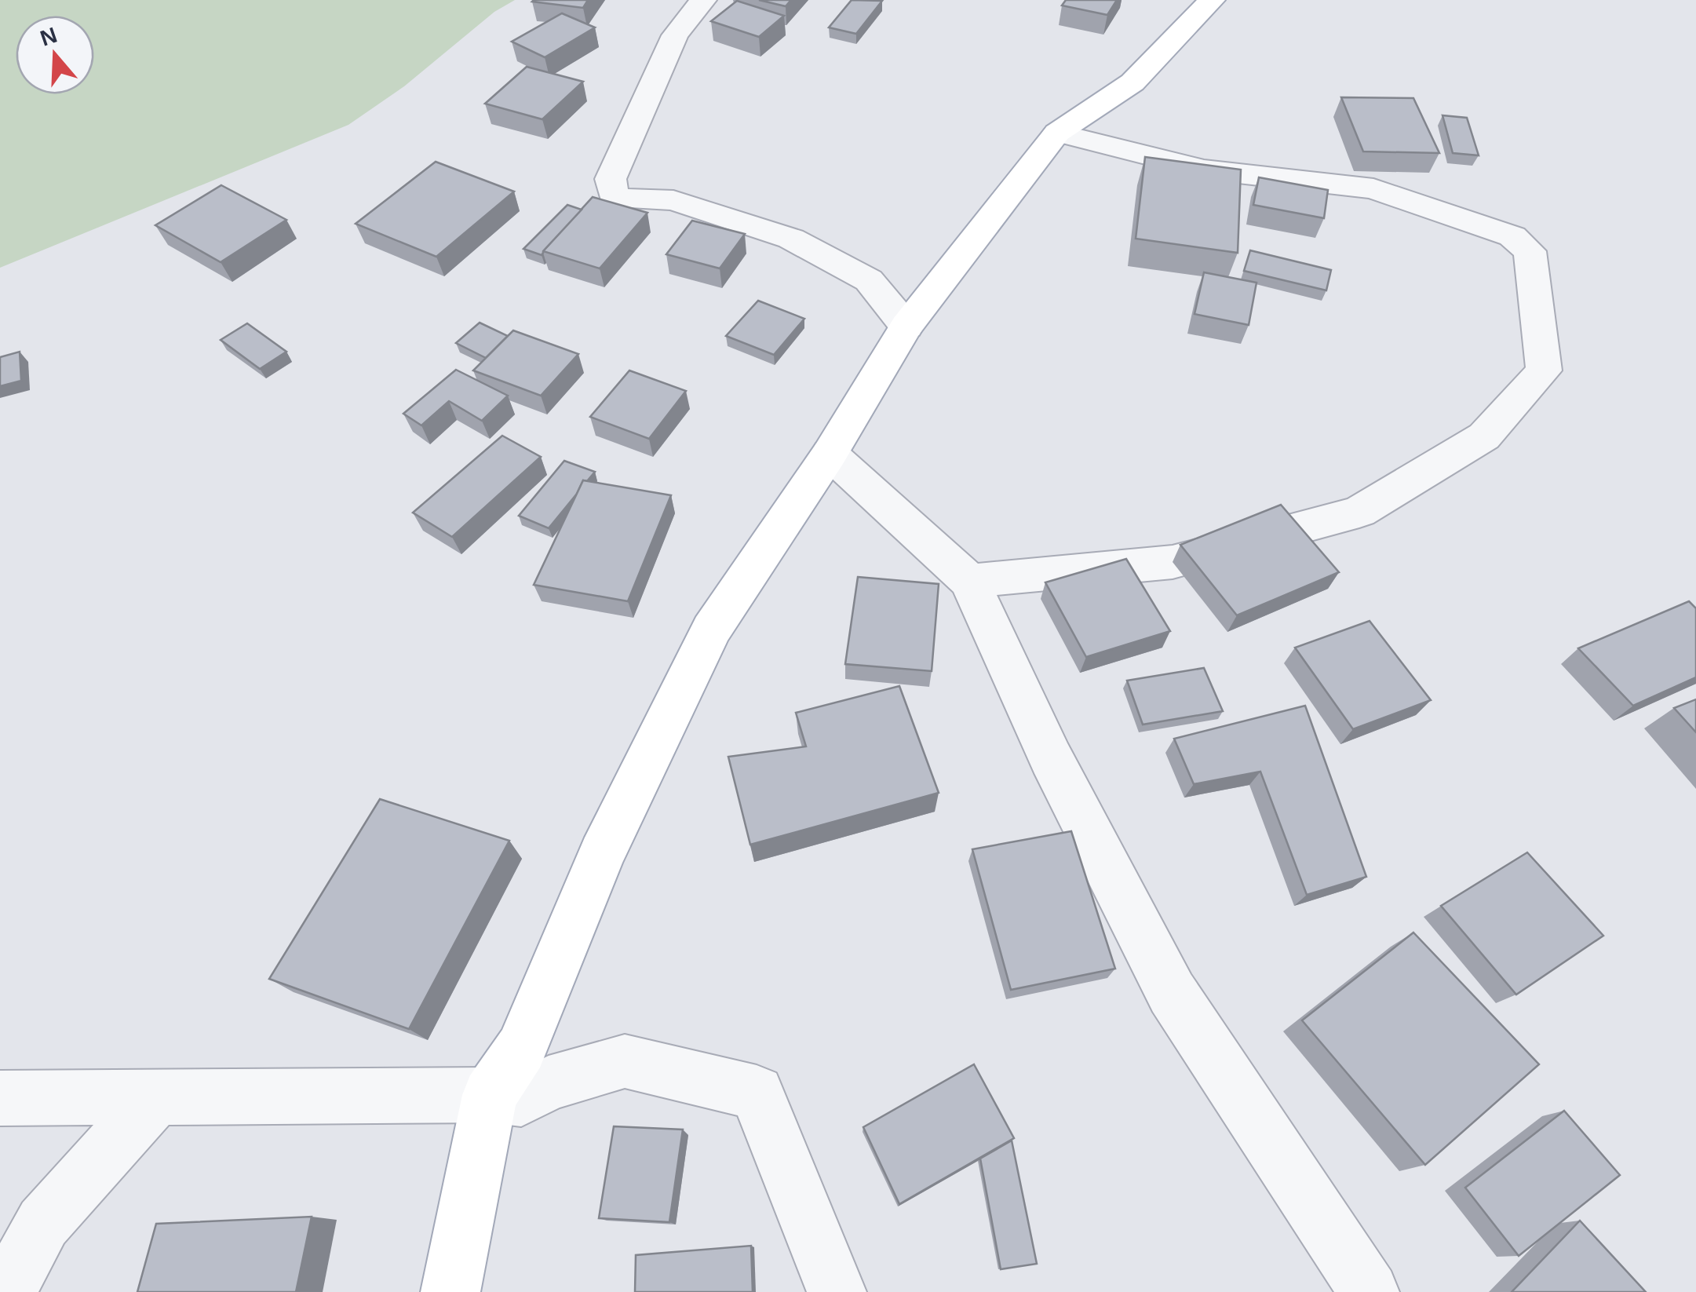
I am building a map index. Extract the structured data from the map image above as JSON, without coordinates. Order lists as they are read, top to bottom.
{
  "north": "top"
}
